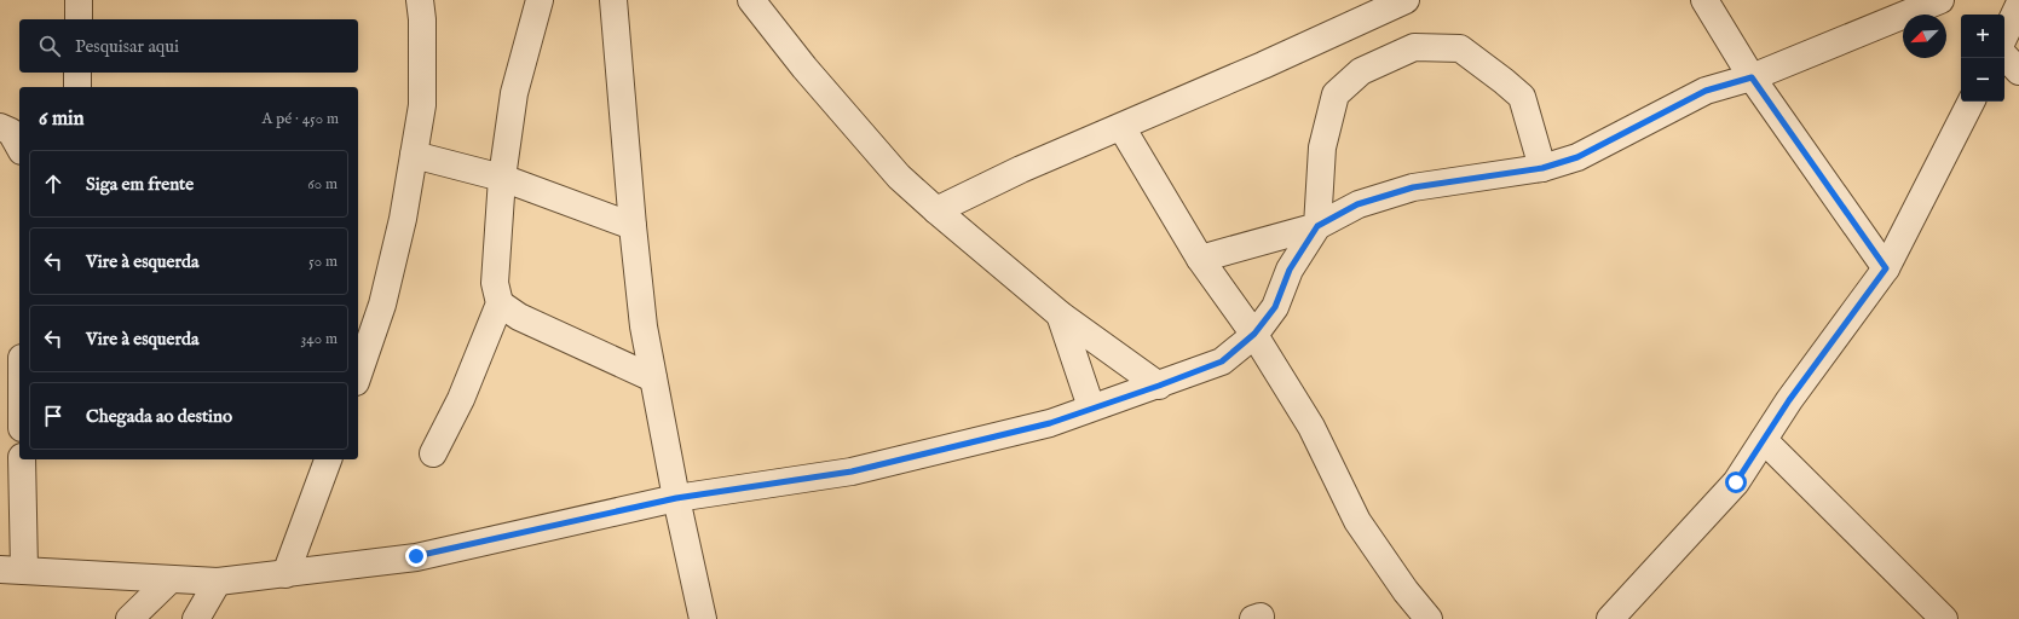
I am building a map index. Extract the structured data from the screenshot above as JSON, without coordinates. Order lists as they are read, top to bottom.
{
  "north": "bottom left",
  "page": {
    "map_buttons": ["+", "−"],
    "search": "Pesquisar aqui",
    "heading": ["6 min", "A pé · 450 m"],
    "list": [
      ["Siga em frente", "60 m"],
      ["Vire à esquerda", "50 m"],
      ["Vire à esquerda", "340 m"],
      "Chegada ao destino"
    ]
  }
}
